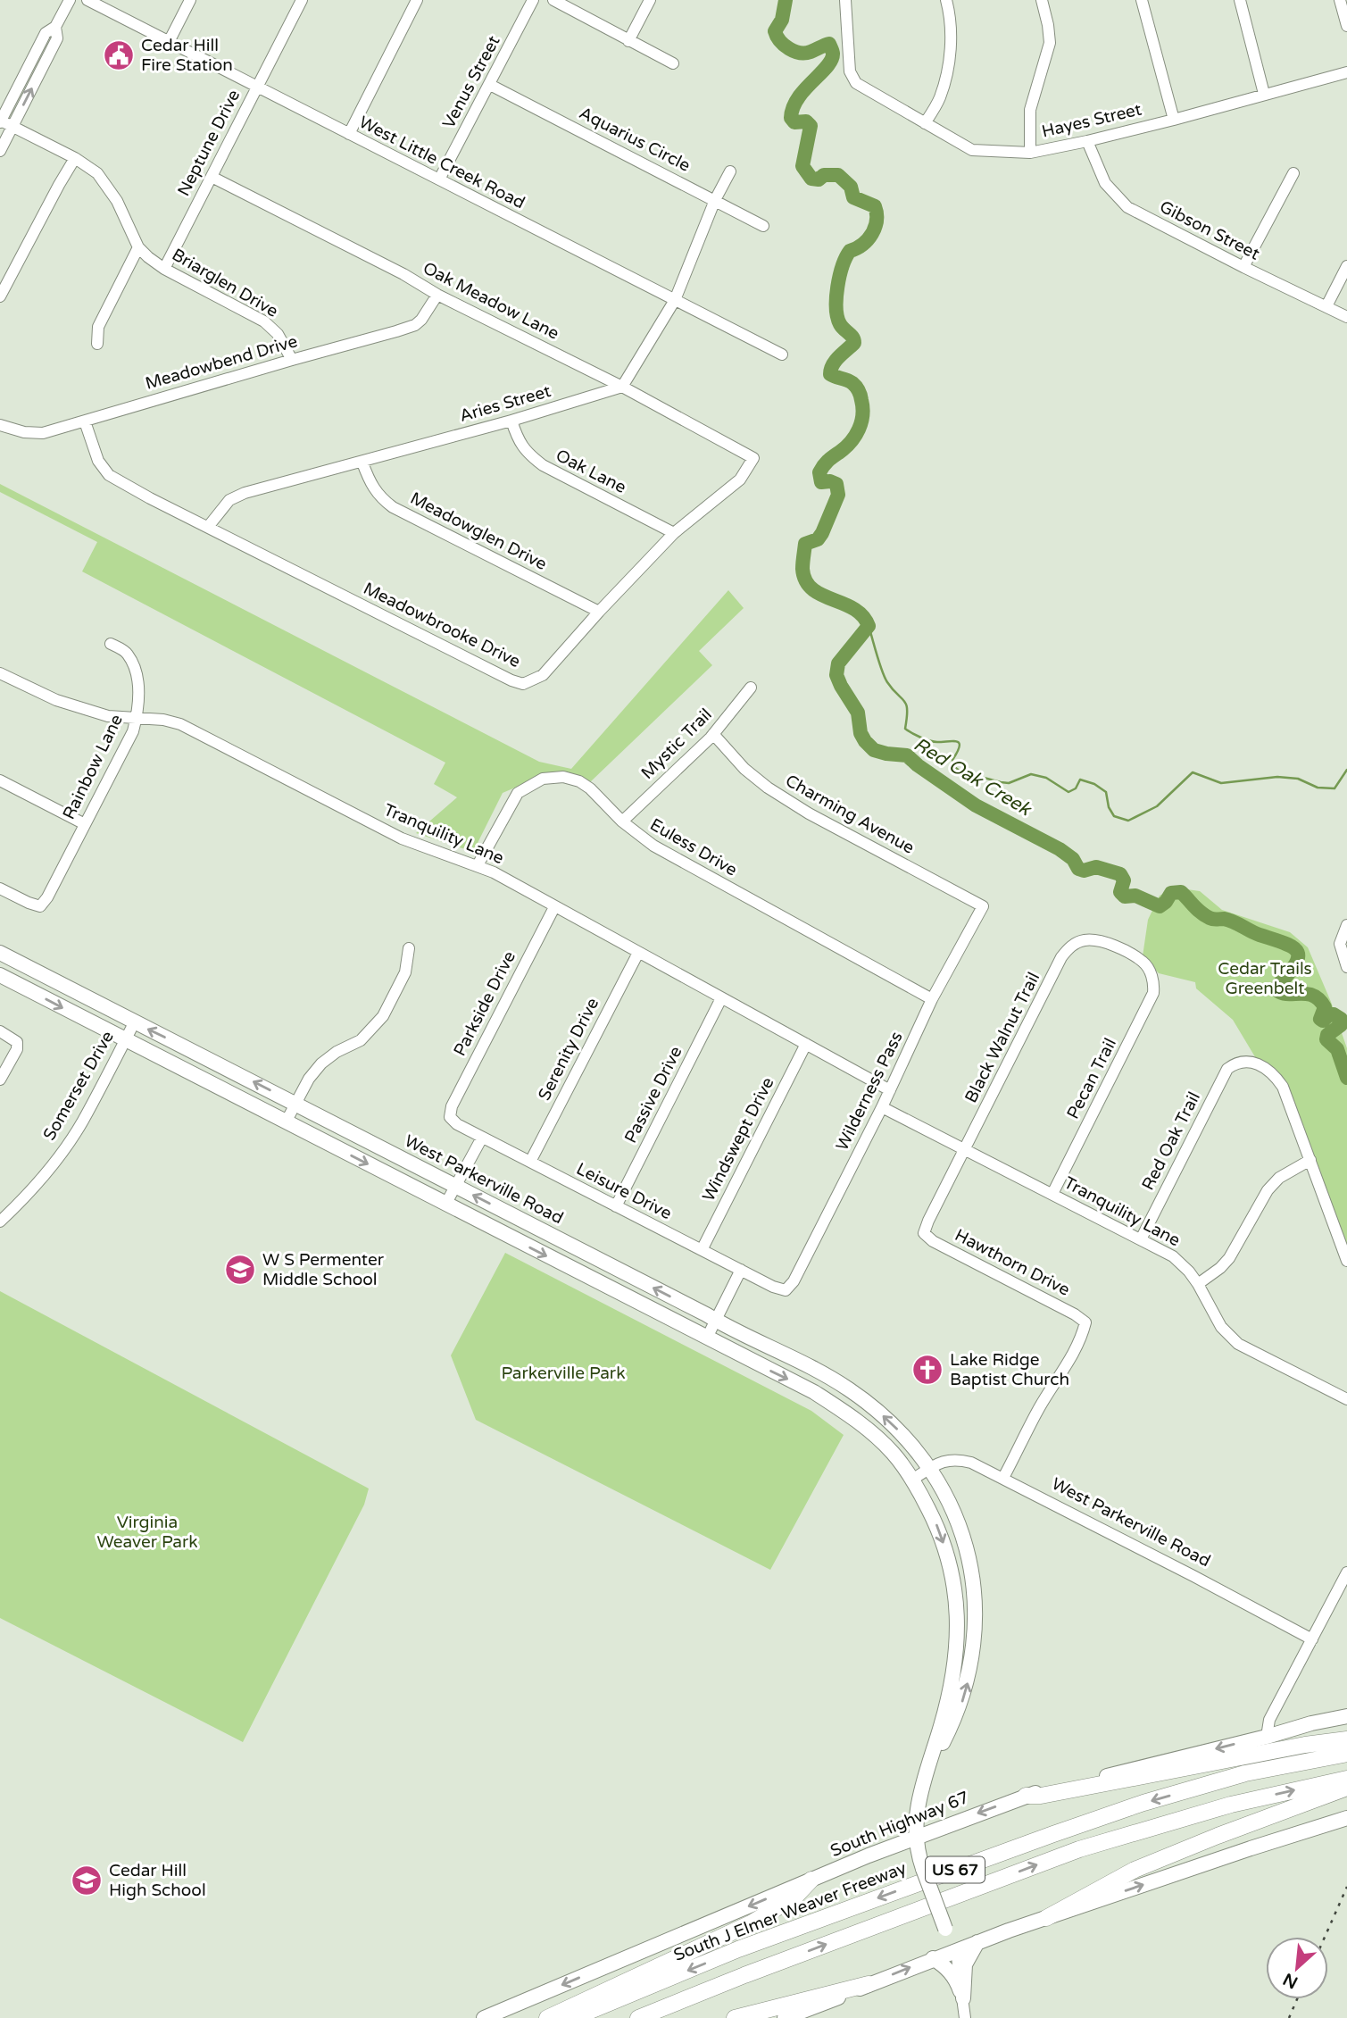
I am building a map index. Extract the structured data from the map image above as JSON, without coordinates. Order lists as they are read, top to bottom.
{
  "streets": {
    "highway": ["US 67", "South J Elmer Weaver Freeway"],
    "main road": ["West Parkerville Road", "South Highway 67"],
    "street": [
      "Venus Street",
      "Hayes Street",
      "Aquarius Circle",
      "Neptune Drive",
      "West Little Creek Road",
      "Gibson Street",
      "Briarglen Drive",
      "Oak Meadow Lane",
      "Meadowbend Drive",
      "Aries Street",
      "Oak Lane",
      "Meadowglen Drive",
      "Meadowbrooke Drive",
      "Mystic Trail",
      "Rainbow Lane",
      "Charming Avenue",
      "Tranquility Lane",
      "Euless Drive",
      "Parkside Drive",
      "Black Walnut Trail",
      "Serenity Drive",
      "Pecan Trail",
      "Somerset Drive",
      "Wilderness Pass",
      "Passive Drive",
      "Windswept Drive",
      "Red Oak Trail",
      "Leisure Drive",
      "Hawthorn Drive"
    ]
  },
  "crossings": [
    ["Venus Street", "Aquarius Circle"],
    ["Venus Street", "West Little Creek Road"],
    ["Hayes Street", "Gibson Street"],
    ["Neptune Drive", "West Little Creek Road"],
    ["Neptune Drive", "Briarglen Drive"],
    ["Neptune Drive", "Oak Meadow Lane"],
    ["Briarglen Drive", "Meadowbend Drive"],
    ["Oak Meadow Lane", "Meadowbend Drive"],
    ["Oak Meadow Lane", "Aries Street"],
    ["Oak Meadow Lane", "Meadowbrooke Drive"],
    ["Meadowbend Drive", "Meadowbrooke Drive"],
    ["Aries Street", "Oak Lane"],
    ["Aries Street", "Meadowglen Drive"],
    ["Aries Street", "Meadowbrooke Drive"],
    ["Oak Lane", "Meadowbrooke Drive"],
    ["Meadowglen Drive", "Meadowbrooke Drive"],
    ["Mystic Trail", "Charming Avenue"],
    ["Mystic Trail", "Euless Drive"],
    ["Rainbow Lane", "Tranquility Lane"],
    ["Charming Avenue", "Wilderness Pass"],
    ["Tranquility Lane", "Euless Drive"],
    ["Tranquility Lane", "Parkside Drive"],
    ["Tranquility Lane", "Black Walnut Trail"],
    ["Tranquility Lane", "Serenity Drive"],
    ["Tranquility Lane", "Pecan Trail"],
    ["Tranquility Lane", "Wilderness Pass"],
    ["Tranquility Lane", "Passive Drive"],
    ["Tranquility Lane", "Windswept Drive"],
    ["Tranquility Lane", "Red Oak Trail"],
    ["Euless Drive", "Wilderness Pass"],
    ["Parkside Drive", "Leisure Drive"],
    ["Black Walnut Trail", "Pecan Trail"],
    ["Black Walnut Trail", "Hawthorn Drive"],
    ["Serenity Drive", "Leisure Drive"],
    ["Somerset Drive", "West Parkerville Road"],
    ["Wilderness Pass", "Leisure Drive"],
    ["Passive Drive", "Leisure Drive"],
    ["Windswept Drive", "Leisure Drive"],
    ["West Parkerville Road", "Hawthorn Drive"]
  ],
  "water": ["Red Oak Creek"],
  "parks": ["Cedar Trails Greenbelt", "Parkerville Park", "Virginia Weaver Park"],
  "places": {
    "public building": ["Cedar Hill Fire Station"],
    "school or university": ["W S Permenter Middle School", "Cedar Hill High School"],
    "church": ["Lake Ridge Baptist Church"]
  },
  "north": "bottom left"
}
